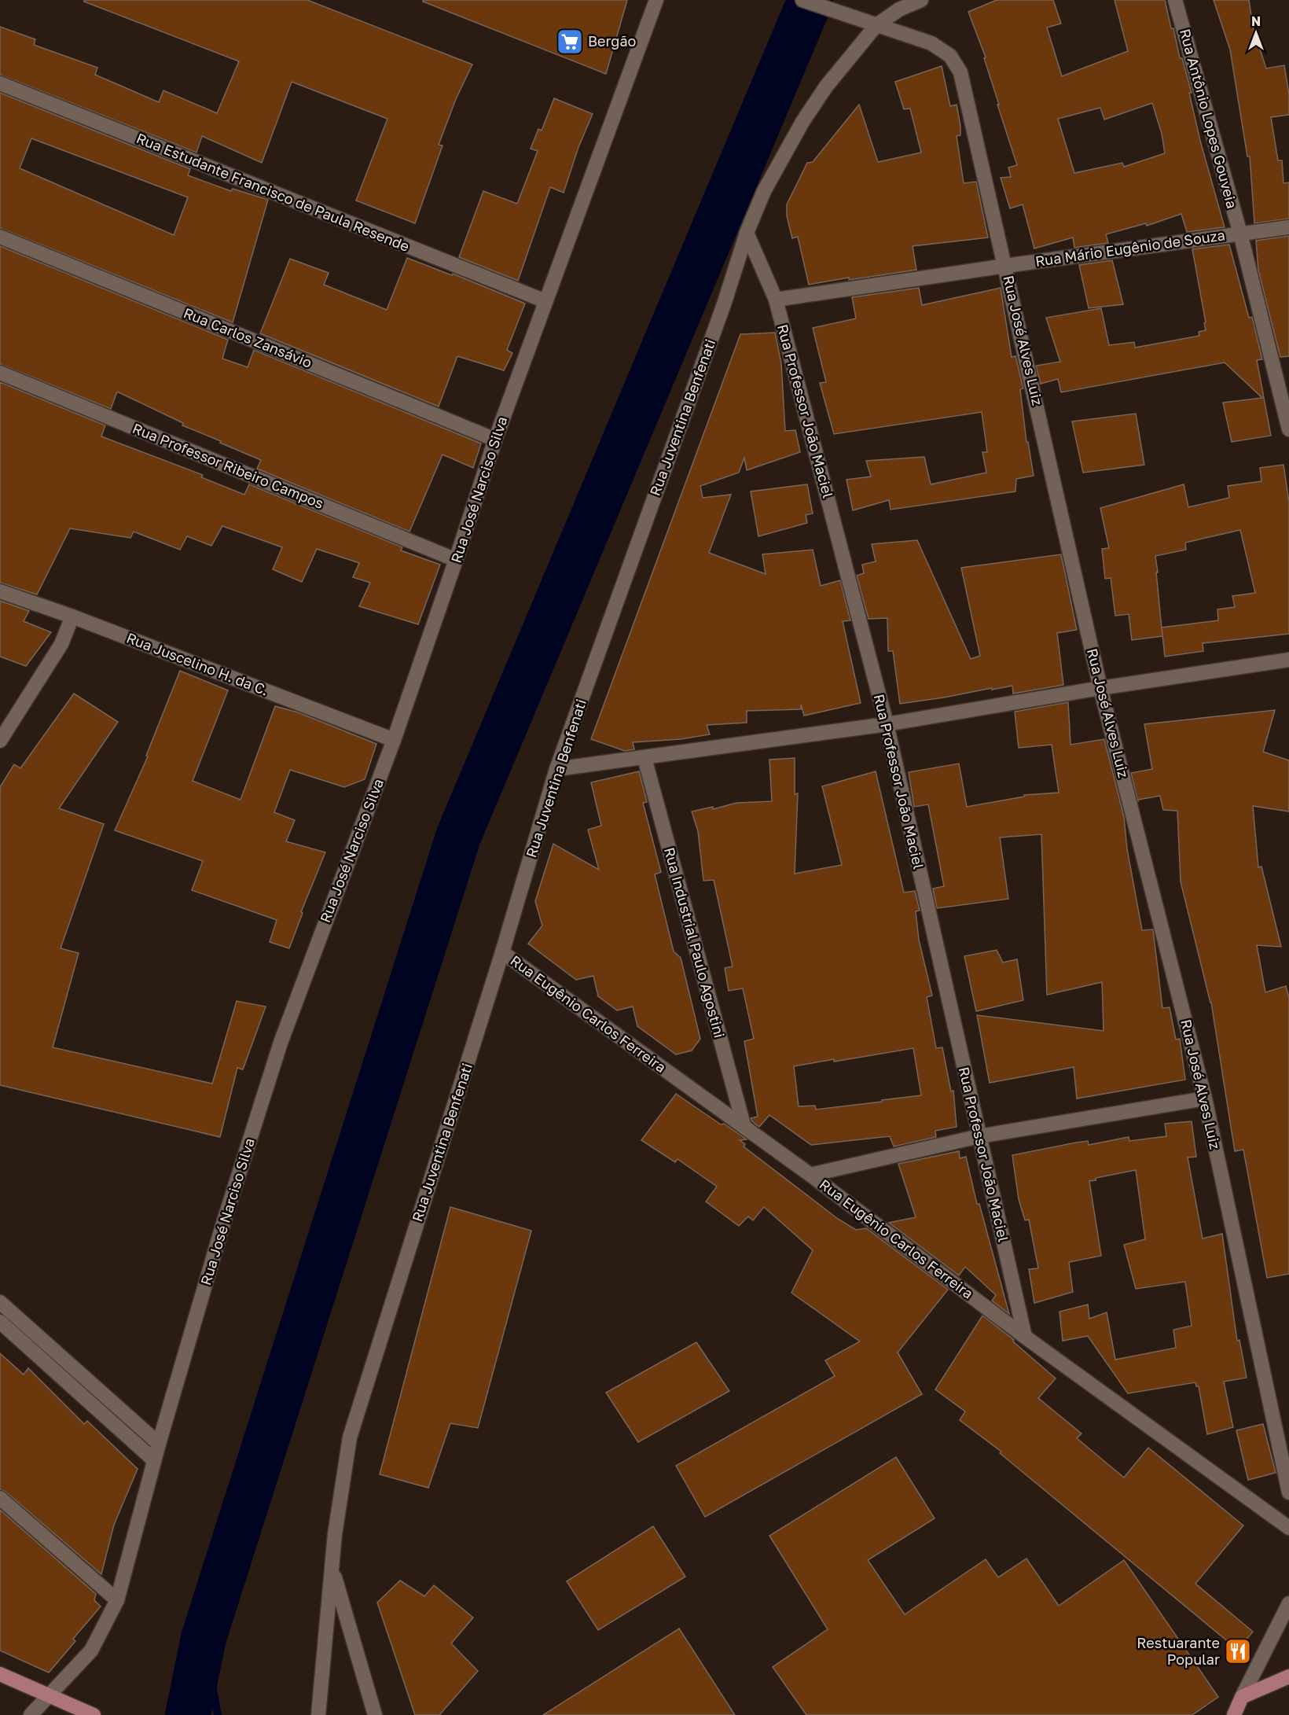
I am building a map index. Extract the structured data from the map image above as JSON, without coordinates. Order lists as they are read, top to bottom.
{
  "streets": {
    "street": [
      "Rua Antônio Lopes Gouveia",
      "Rua Estudante Francisco de Paula Resende",
      "Rua Mário Eugênio de Souza",
      "Rua Carlos Zansávio",
      "Rua José Alves Luiz",
      "Rua Professor João Maciel",
      "Rua Juventina Benfenati",
      "Rua Professor Ribeiro Campos",
      "Rua José Narciso Silva",
      "Rua Juscelino H. da C.",
      "Rua Industrial Paulo Agostini",
      "Rua Eugênio Carlos Ferreira"
    ]
  },
  "crossings": [
    ["Rua Antônio Lopes Gouveia", "Rua Mário Eugênio de Souza"],
    ["Rua Estudante Francisco de Paula Resende", "Rua José Narciso Silva"],
    ["Rua Mário Eugênio de Souza", "Rua José Alves Luiz"],
    ["Rua Mário Eugênio de Souza", "Rua Professor João Maciel"],
    ["Rua Carlos Zansávio", "Rua José Narciso Silva"],
    ["Rua José Alves Luiz", "Rua Juventina Benfenati"],
    ["Rua Professor João Maciel", "Rua Juventina Benfenati"],
    ["Rua Professor João Maciel", "Rua Eugênio Carlos Ferreira"],
    ["Rua Juventina Benfenati", "Rua Eugênio Carlos Ferreira"],
    ["Rua Professor Ribeiro Campos", "Rua José Narciso Silva"],
    ["Rua José Narciso Silva", "Rua Juscelino H. da C."],
    ["Rua Industrial Paulo Agostini", "Rua Eugênio Carlos Ferreira"]
  ],
  "places": {
    "supermarket": ["Bergão"],
    "restaurant": ["Restuarante Popular"]
  },
  "north": "top"
}
